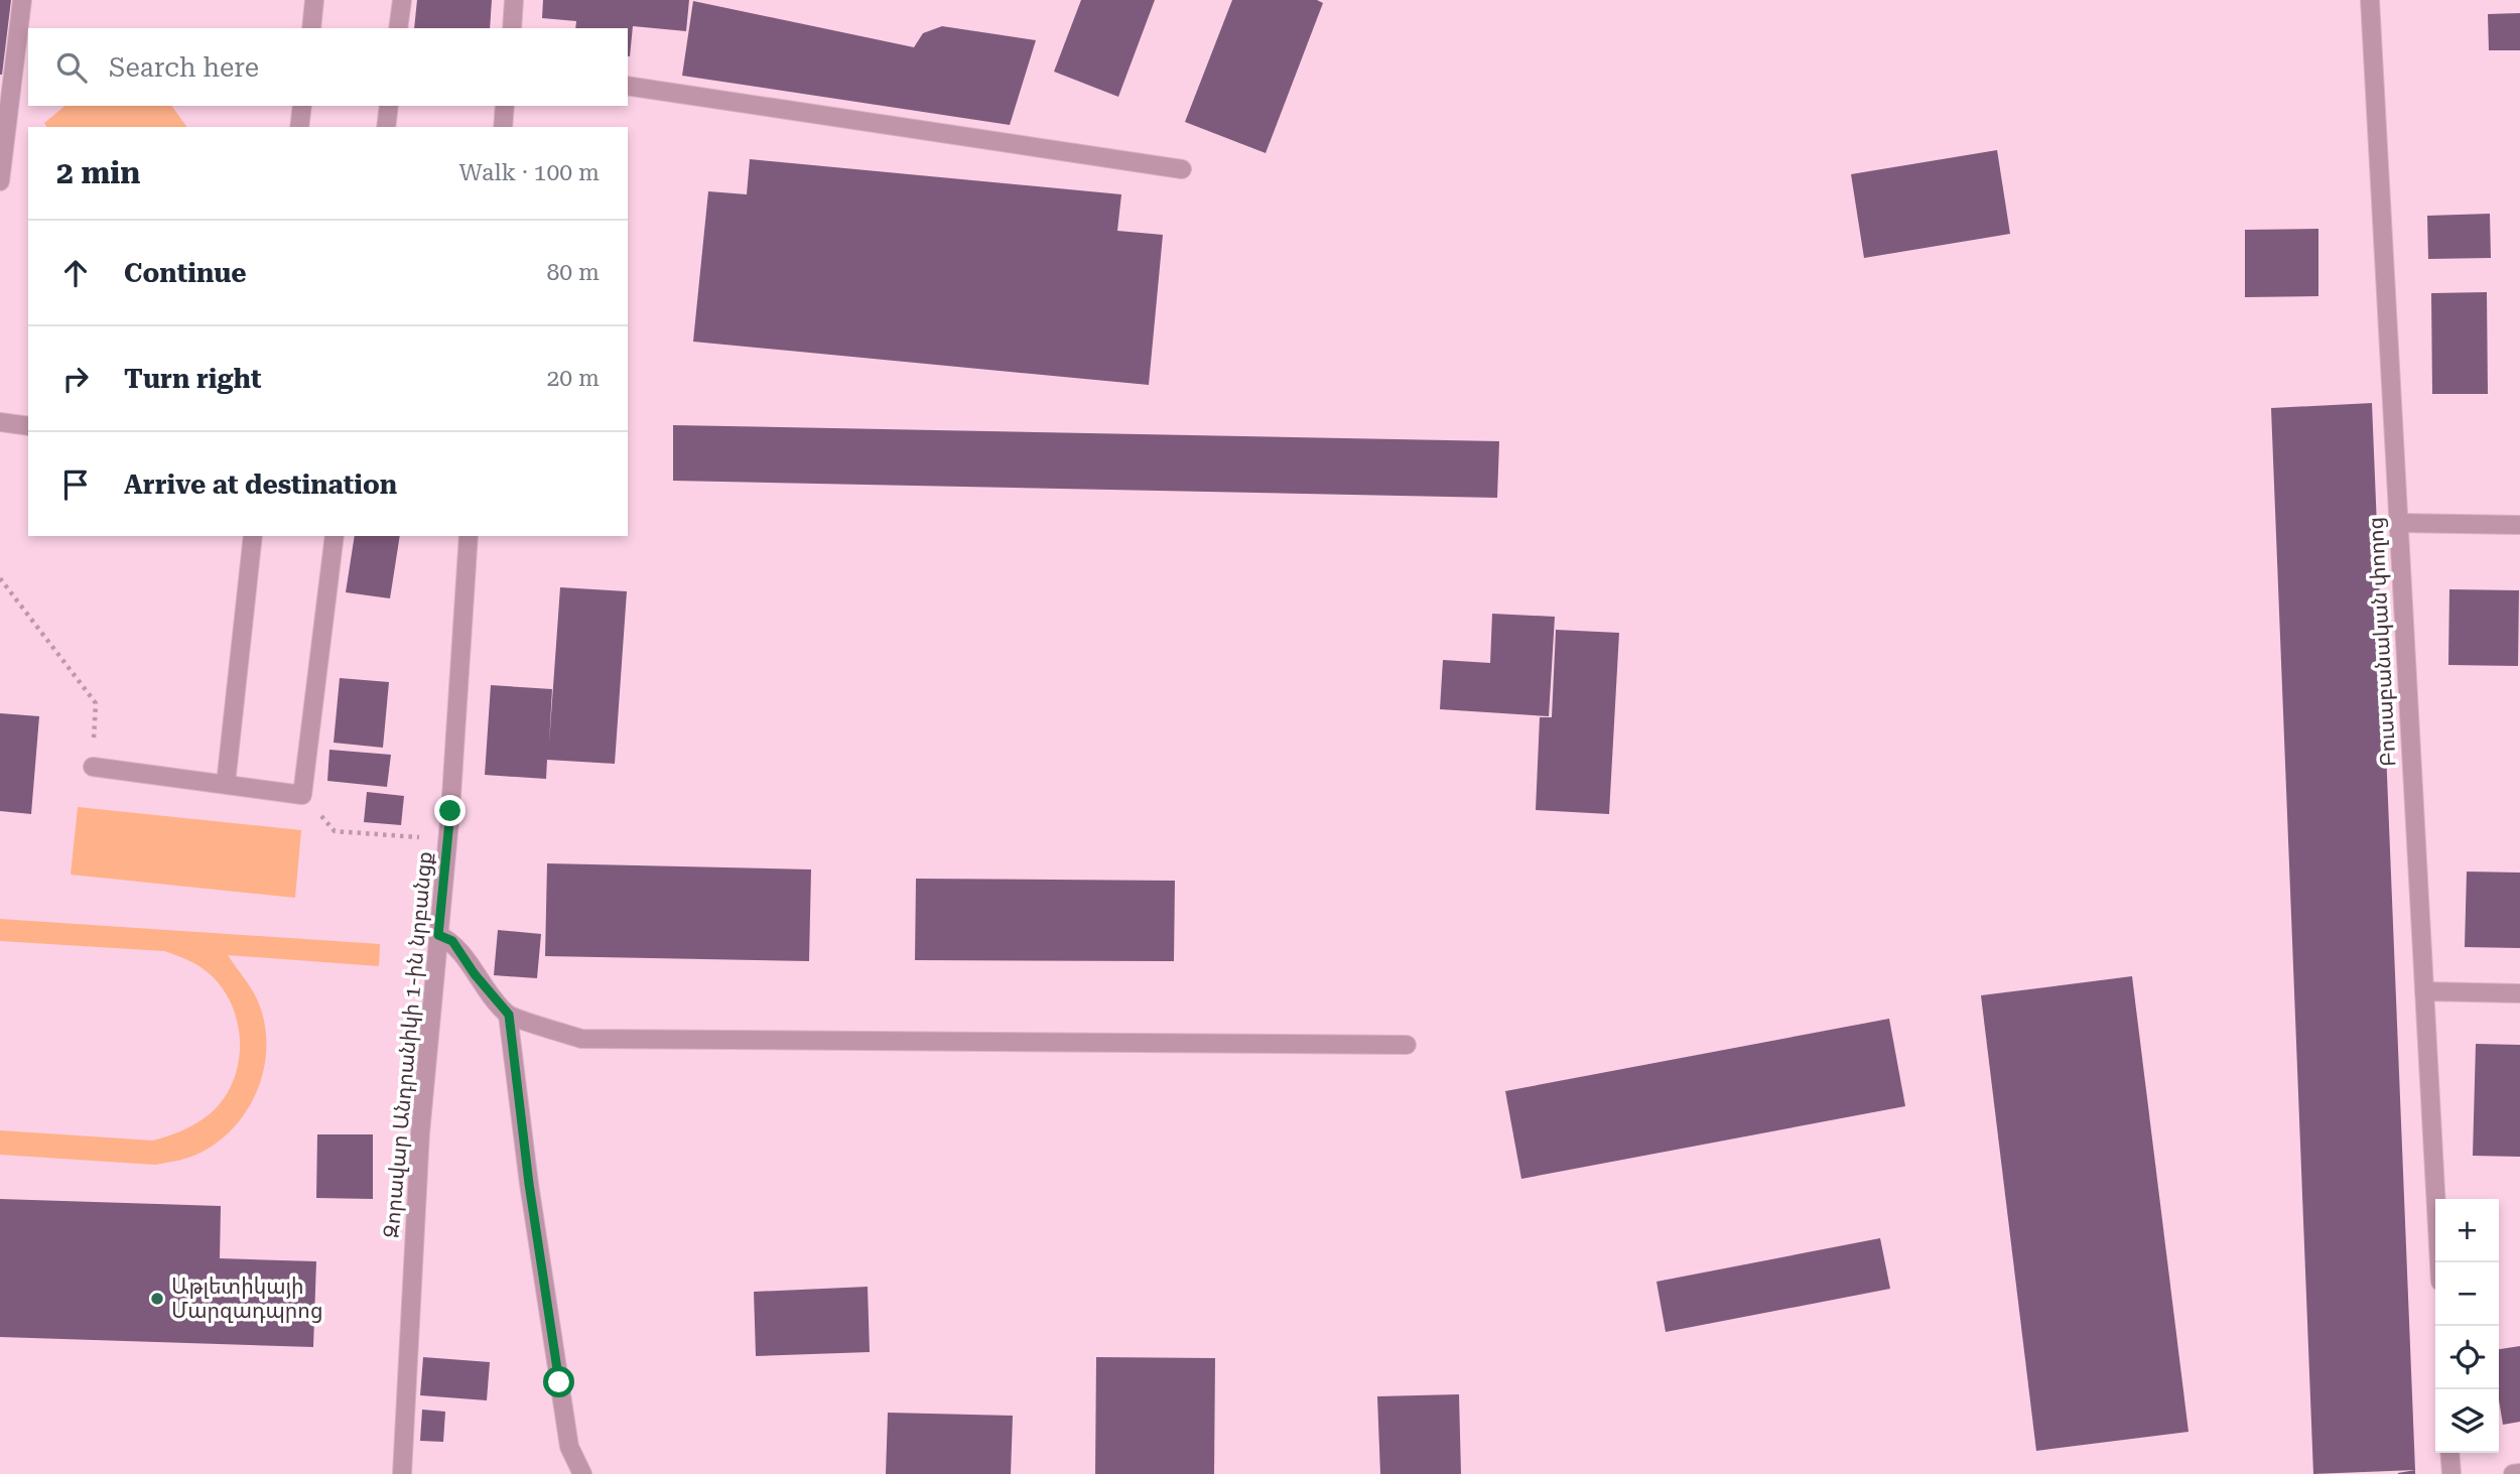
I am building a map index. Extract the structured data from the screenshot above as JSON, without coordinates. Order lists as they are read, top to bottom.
{
  "streets": {
    "street": ["Բուսաբանական փողոց", "Զորավար Անդրանիկի 1-ին նրբանցք"]
  },
  "places": ["Աթլետիկայի Մարզադպրոց"],
  "page": {
    "search": "Search here",
    "heading": ["2 min", "Walk · 100 m"],
    "list": [
      ["Continue", "80 m"],
      ["Turn right", "20 m"],
      "Arrive at destination"
    ],
    "map_buttons": ["+", "−"]
  }
}
